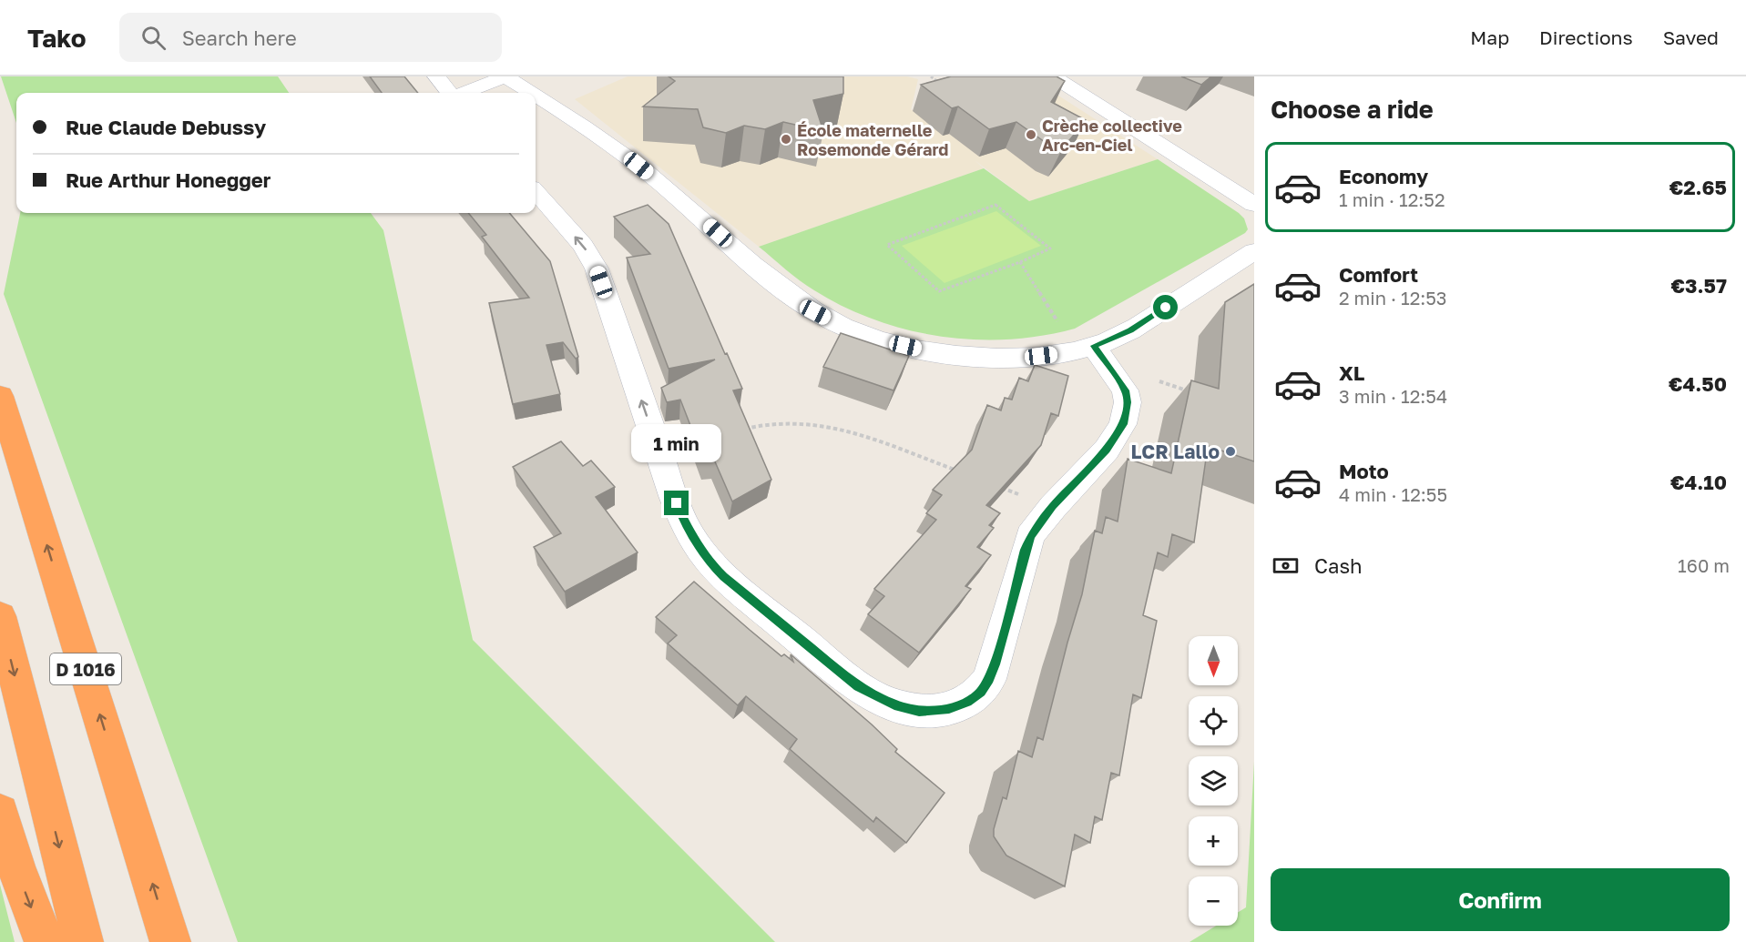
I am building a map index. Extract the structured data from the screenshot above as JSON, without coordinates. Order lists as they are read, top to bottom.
{
  "streets": {
    "highway": ["D 1016"]
  },
  "places": ["Crèche collective Arc-en-Ciel", "École maternelle Rosemonde Gérard", "LCR Lallo"],
  "north": "bottom",
  "page": {
    "header": "Tako",
    "search": "Search here",
    "nav": ["Map", "Directions", "Saved"],
    "heading": "Choose a ride",
    "banner": ["Rue Claude Debussy", "Rue Arthur Honegger"],
    "list": [
      {
        "name": "Economy",
        "note": "1 min · 12:52",
        "value": "€2.65"
      },
      {
        "name": "Comfort",
        "note": "2 min · 12:53",
        "value": "€3.57"
      },
      {
        "name": "XL",
        "note": "3 min · 12:54",
        "value": "€4.50"
      },
      {
        "name": "Moto",
        "note": "4 min · 12:55",
        "value": "€4.10"
      }
    ],
    "bubble": "1 min",
    "pay": ["Cash", "160 m"],
    "map_buttons": ["+", "−"],
    "buttons": "Confirm"
  }
}
